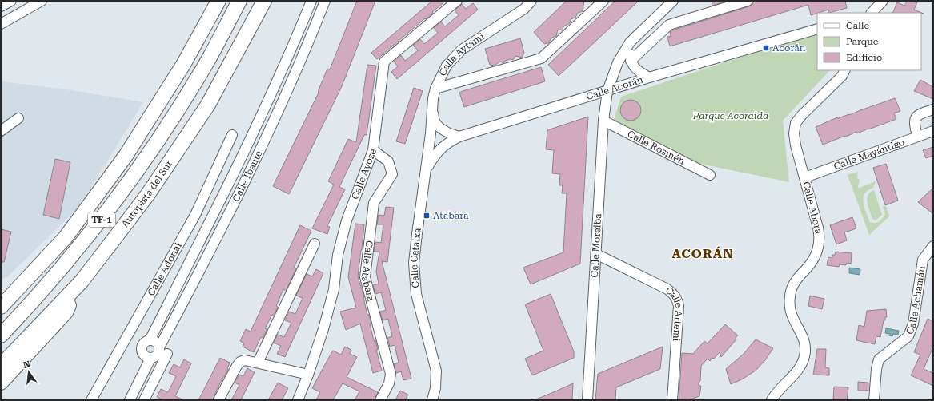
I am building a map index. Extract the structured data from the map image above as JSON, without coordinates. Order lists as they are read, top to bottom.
{
  "streets": {
    "highway": ["Autopista del Sur", "TF-1"],
    "street": [
      "Calle Aytami",
      "Calle Acorán",
      "Calle Rosmén",
      "Calle Mayántigo",
      "Calle Ayoze",
      "Calle Ibaute",
      "Calle Abora",
      "Calle Moreiba",
      "Calle Cataixa",
      "Calle Adonai",
      "Calle Atabara",
      "Calle Achamán",
      "Calle Artemi"
    ]
  },
  "crossings": [
    ["Calle Aytami", "Calle Cataixa"],
    ["Calle Acorán", "Calle Moreiba"],
    ["Calle Acorán", "Calle Cataixa"],
    ["Calle Rosmén", "Calle Moreiba"],
    ["Calle Mayántigo", "Calle Abora"],
    ["Calle Ayoze", "Calle Atabara"],
    ["Calle Moreiba", "Calle Artemi"]
  ],
  "districts": ["ACORÁN"],
  "parks": ["Parque Acoraida"],
  "places": {
    "transit": ["Acorán", "Atabara"]
  },
  "legend": ["Calle", "Parque", "Edificio"],
  "north": "top"
}
